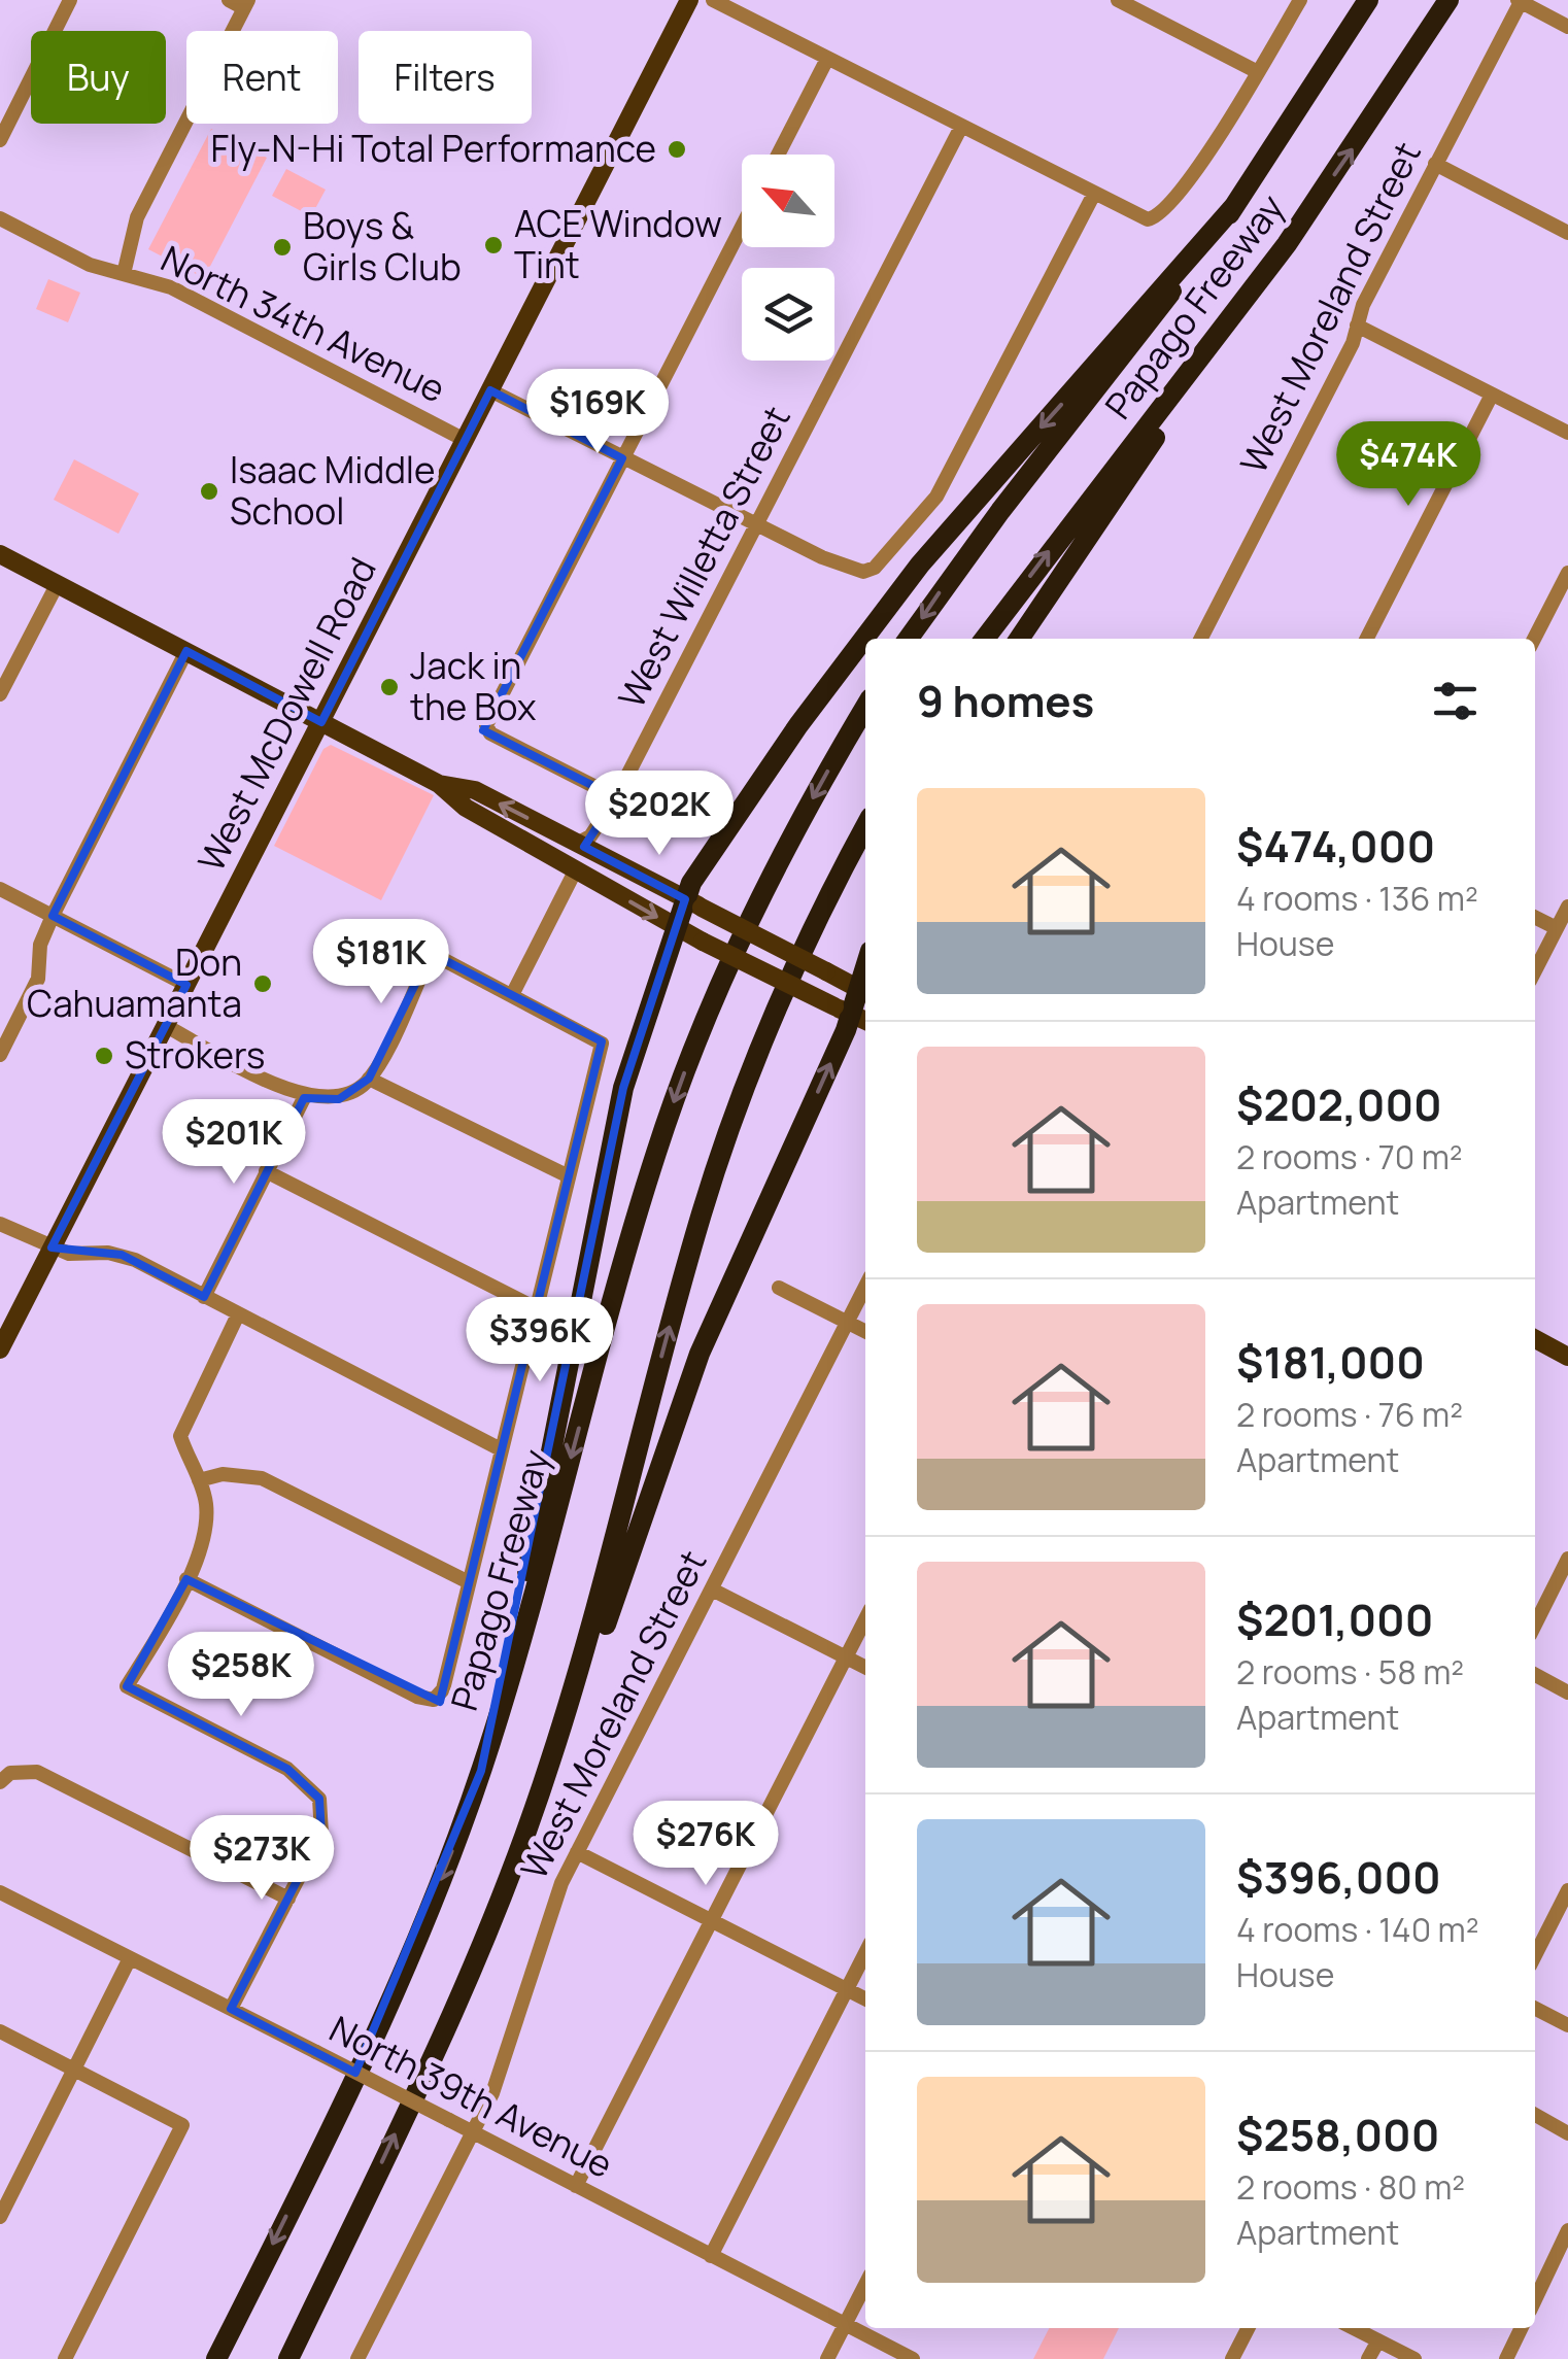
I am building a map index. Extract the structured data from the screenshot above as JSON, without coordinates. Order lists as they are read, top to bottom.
{
  "streets": {
    "highway": ["Papago Freeway"],
    "main road": ["West McDowell Road"],
    "street": [
      "West Moreland Street",
      "North 34th Avenue",
      "West Willetta Street",
      "North 39th Avenue"
    ]
  },
  "crossings": [
    ["West Moreland Street", "North 39th Avenue"],
    ["North 34th Avenue", "West Willetta Street"],
    ["North 34th Avenue", "West McDowell Road"]
  ],
  "places": [
    "Fly-N-Hi Total Performance",
    "ACE Window Tint",
    "Boys & Girls Club",
    "Isaac Middle School",
    "Jack in the Box",
    "Don Cahuamanta",
    "Strokers"
  ],
  "north": "top left",
  "page": {
    "chip": ["Buy", "Rent", "Filters"],
    "price": [
      "$169K",
      "$474K",
      "$202K",
      "$181K",
      "$201K",
      "$396K",
      "$258K",
      "$276K",
      "$273K"
    ],
    "heading": "9 homes",
    "list": [
      {
        "name": "$474,000",
        "note": "4 rooms · 136 m² · House"
      },
      {
        "name": "$202,000",
        "note": "2 rooms · 70 m² · Apartment"
      },
      {
        "name": "$181,000",
        "note": "2 rooms · 76 m² · Apartment"
      },
      {
        "name": "$201,000",
        "note": "2 rooms · 58 m² · Apartment"
      },
      {
        "name": "$396,000",
        "note": "4 rooms · 140 m² · House"
      },
      {
        "name": "$258,000",
        "note": "2 rooms · 80 m² · Apartment"
      }
    ]
  }
}
